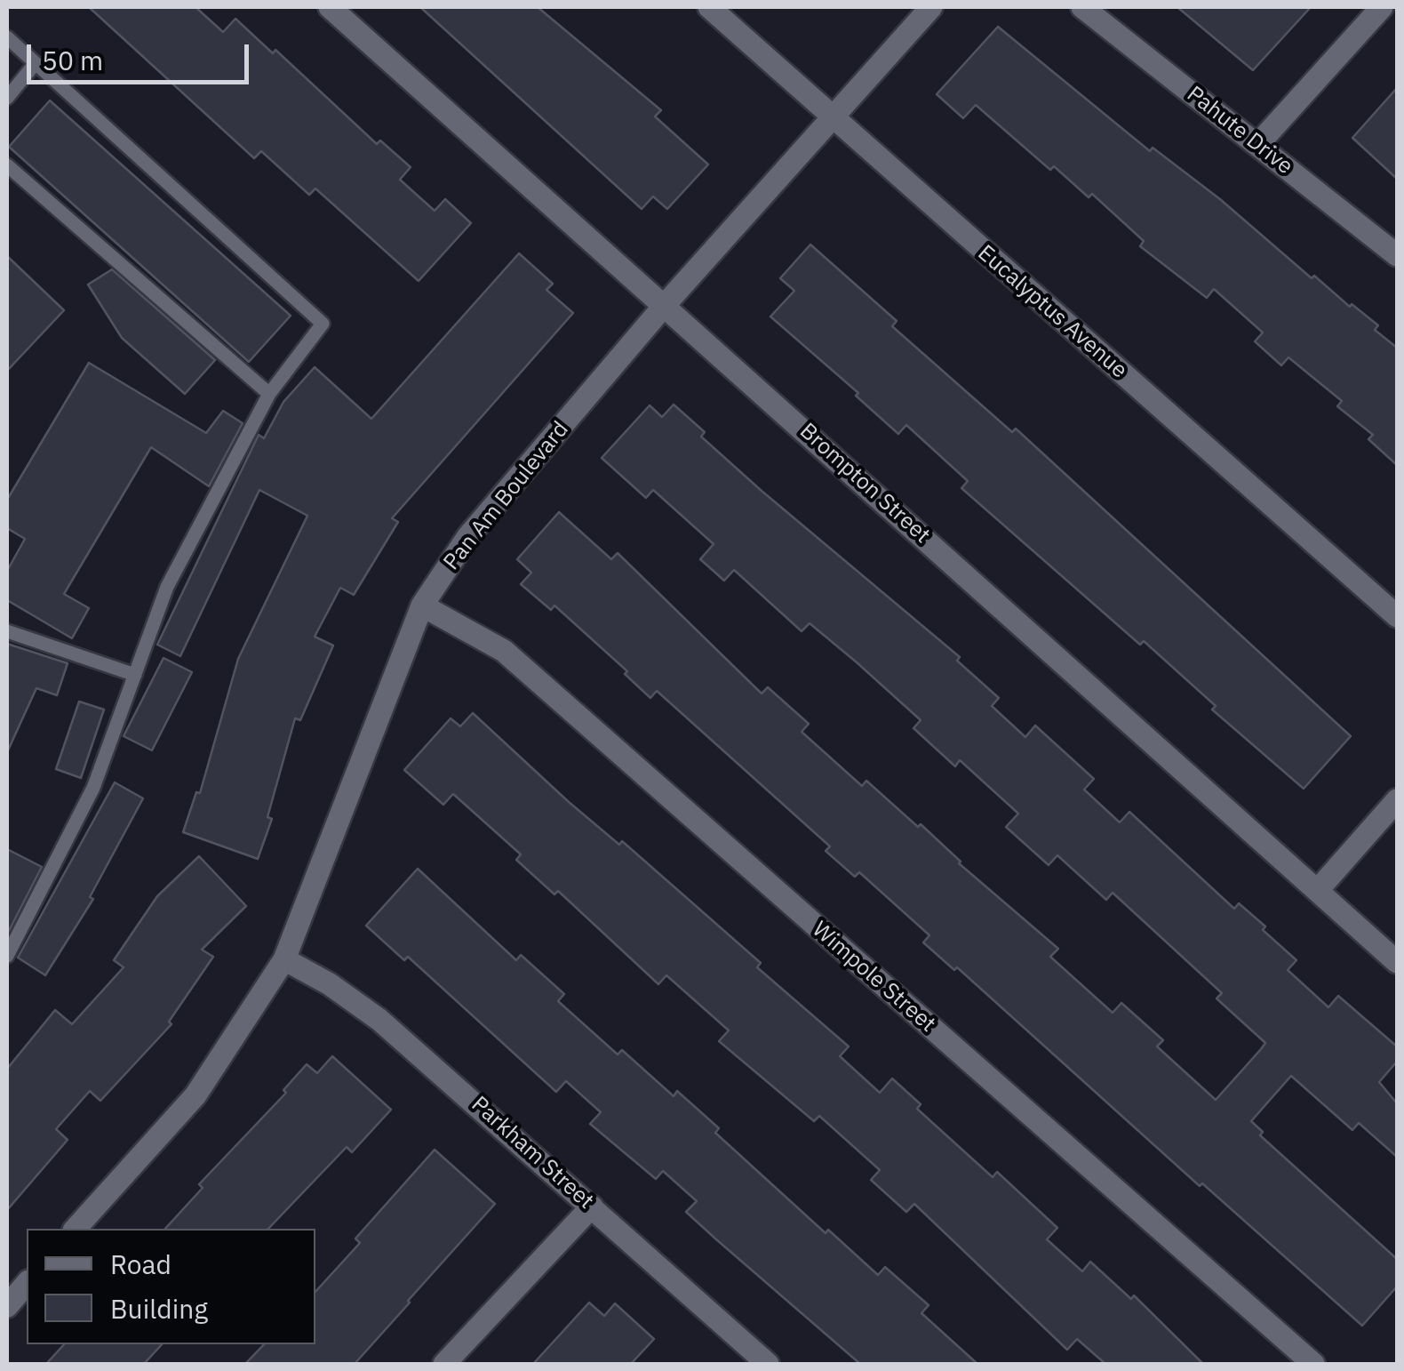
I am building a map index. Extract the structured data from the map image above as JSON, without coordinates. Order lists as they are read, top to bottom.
{
  "streets": {
    "street": [
      "Pahute Drive",
      "Eucalyptus Avenue",
      "Brompton Street",
      "Pan Am Boulevard",
      "Wimpole Street",
      "Parkham Street"
    ]
  },
  "crossings": [
    ["Eucalyptus Avenue", "Pan Am Boulevard"],
    ["Brompton Street", "Pan Am Boulevard"],
    ["Pan Am Boulevard", "Wimpole Street"],
    ["Pan Am Boulevard", "Parkham Street"]
  ],
  "legend": ["Road", "Building"],
  "scale_bar": "50 m"
}
